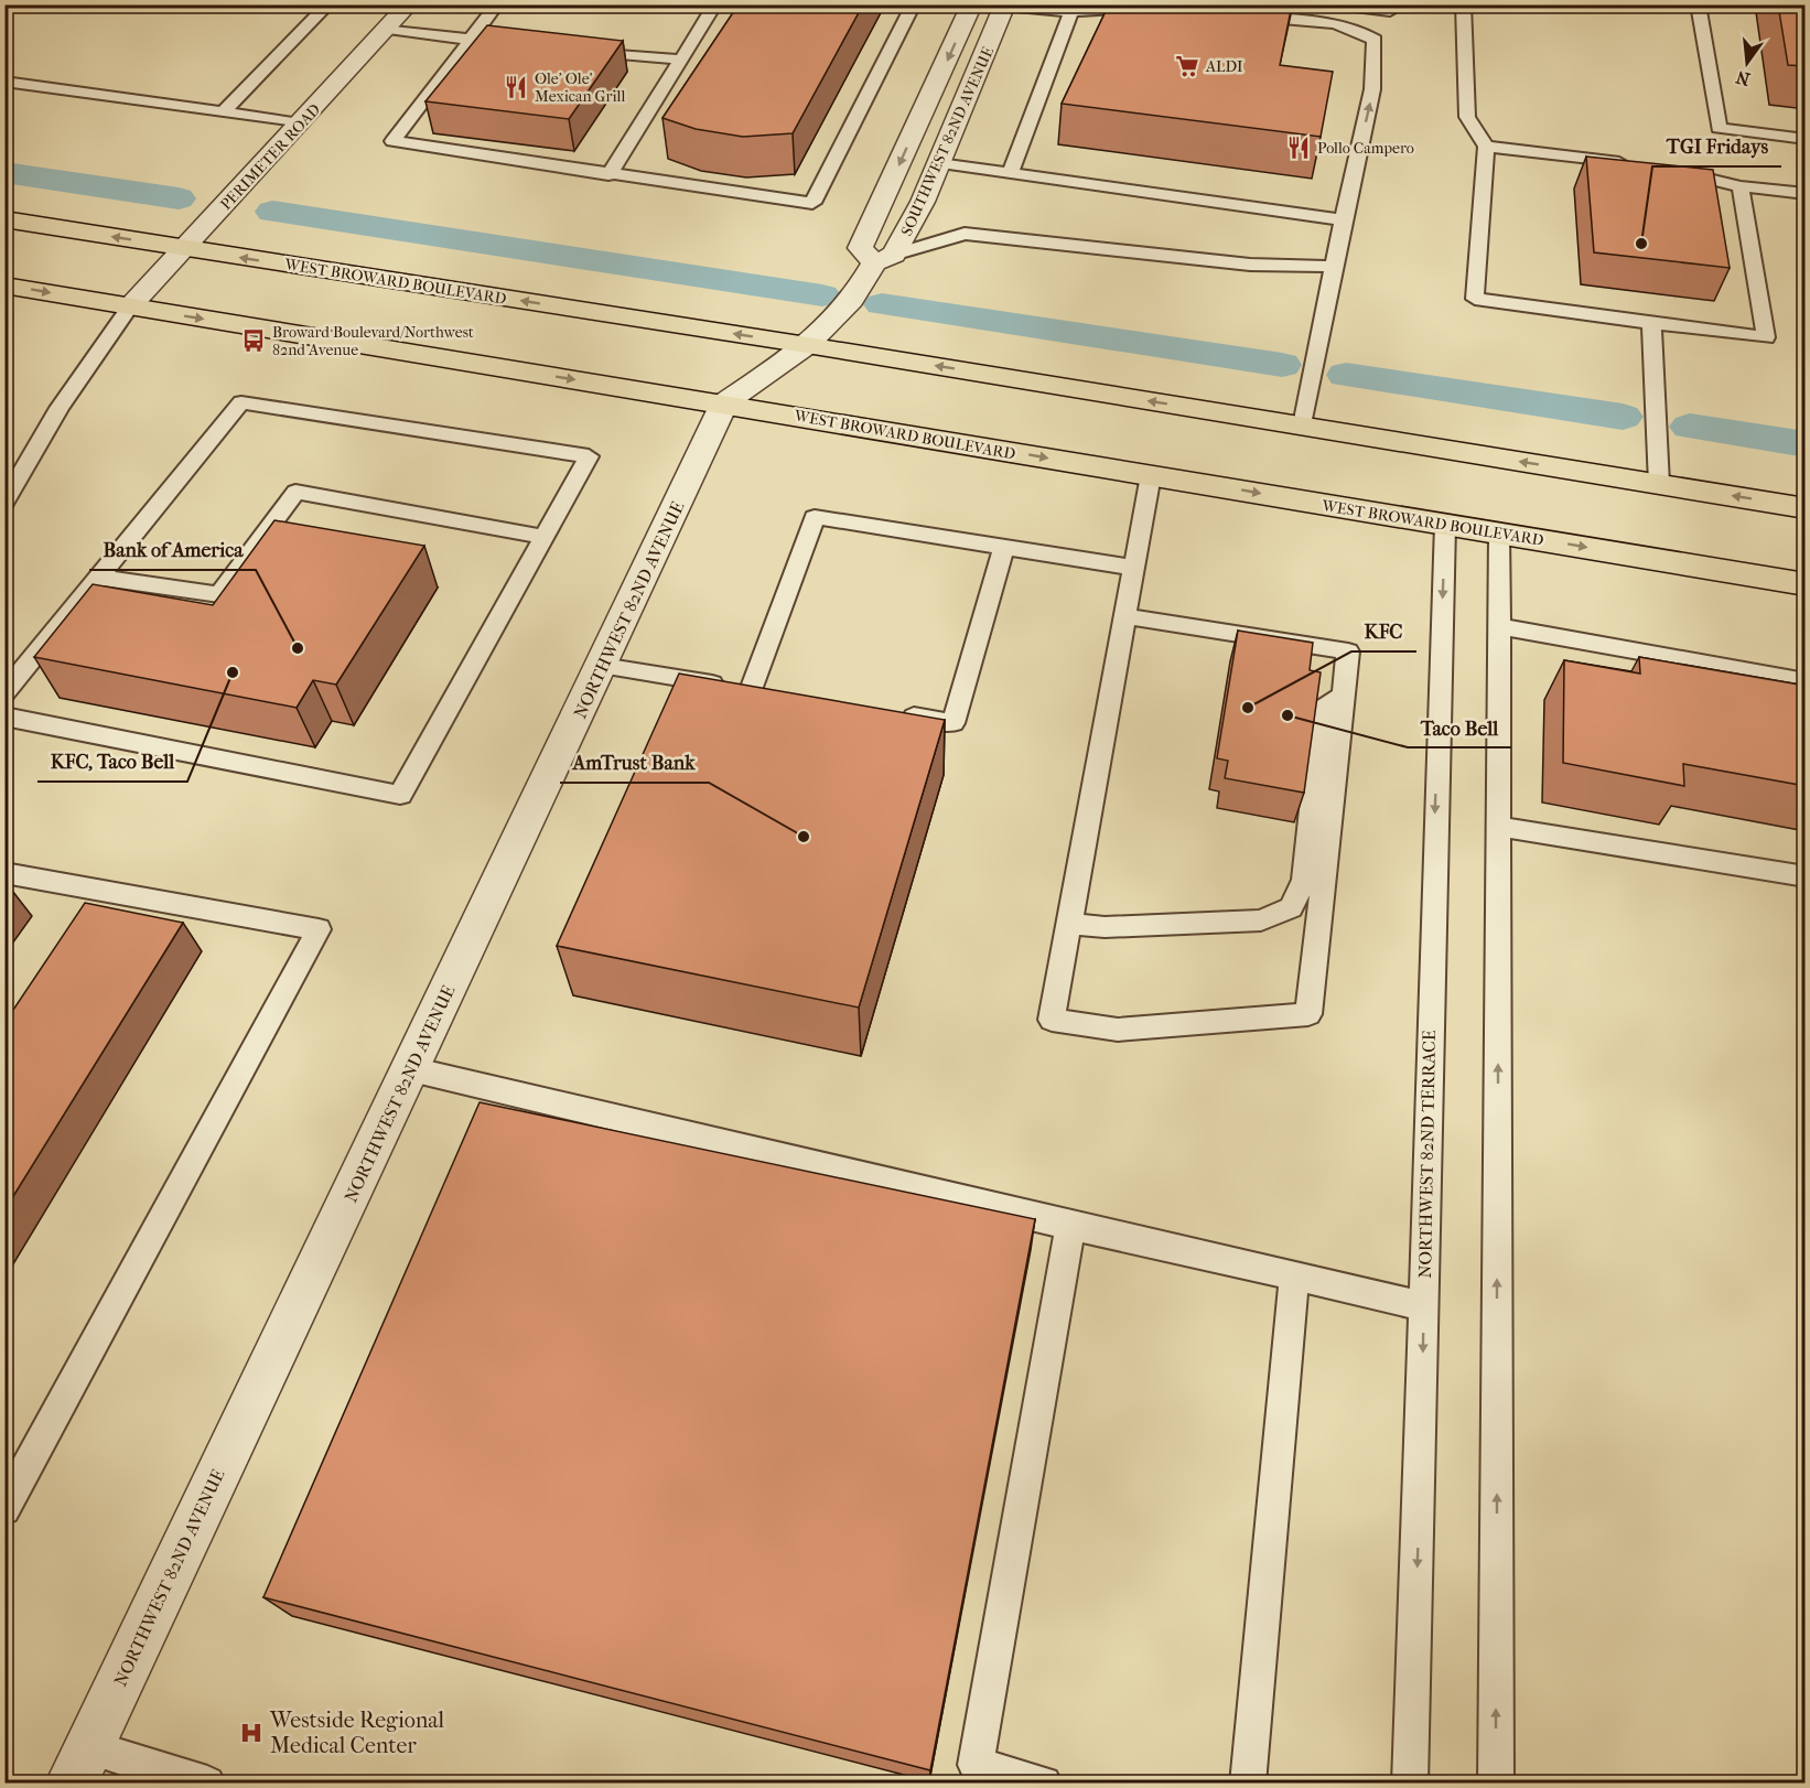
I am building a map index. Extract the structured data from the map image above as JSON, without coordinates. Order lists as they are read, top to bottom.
{
  "streets": {
    "main road": ["WEST BROWARD BOULEVARD"],
    "street": ["SOUTHWEST 82ND AVENUE", "PERIMETER ROAD", "NORTHWEST 82ND AVENUE"],
    "lane": ["NORTHWEST 82ND TERRACE"]
  },
  "crossings": [
    ["SOUTHWEST 82ND AVENUE", "WEST BROWARD BOULEVARD"],
    ["SOUTHWEST 82ND AVENUE", "NORTHWEST 82ND AVENUE"],
    ["PERIMETER ROAD", "WEST BROWARD BOULEVARD"],
    ["WEST BROWARD BOULEVARD", "NORTHWEST 82ND AVENUE"],
    ["WEST BROWARD BOULEVARD", "NORTHWEST 82ND TERRACE"]
  ],
  "places": {
    "supermarket": ["ALDI"],
    "restaurant": ["Ole' Ole' Mexican Grill", "Pollo Campero"],
    "other": [
      "TGI Fridays",
      "Bank of America",
      "KFC, Taco Bell",
      "KFC",
      "Taco Bell",
      "AmTrust Bank"
    ],
    "bus stop": ["Broward Boulevard/Northwest 82nd Avenue"],
    "hospital": ["Westside Regional Medical Center"]
  },
  "north": "bottom"
}
